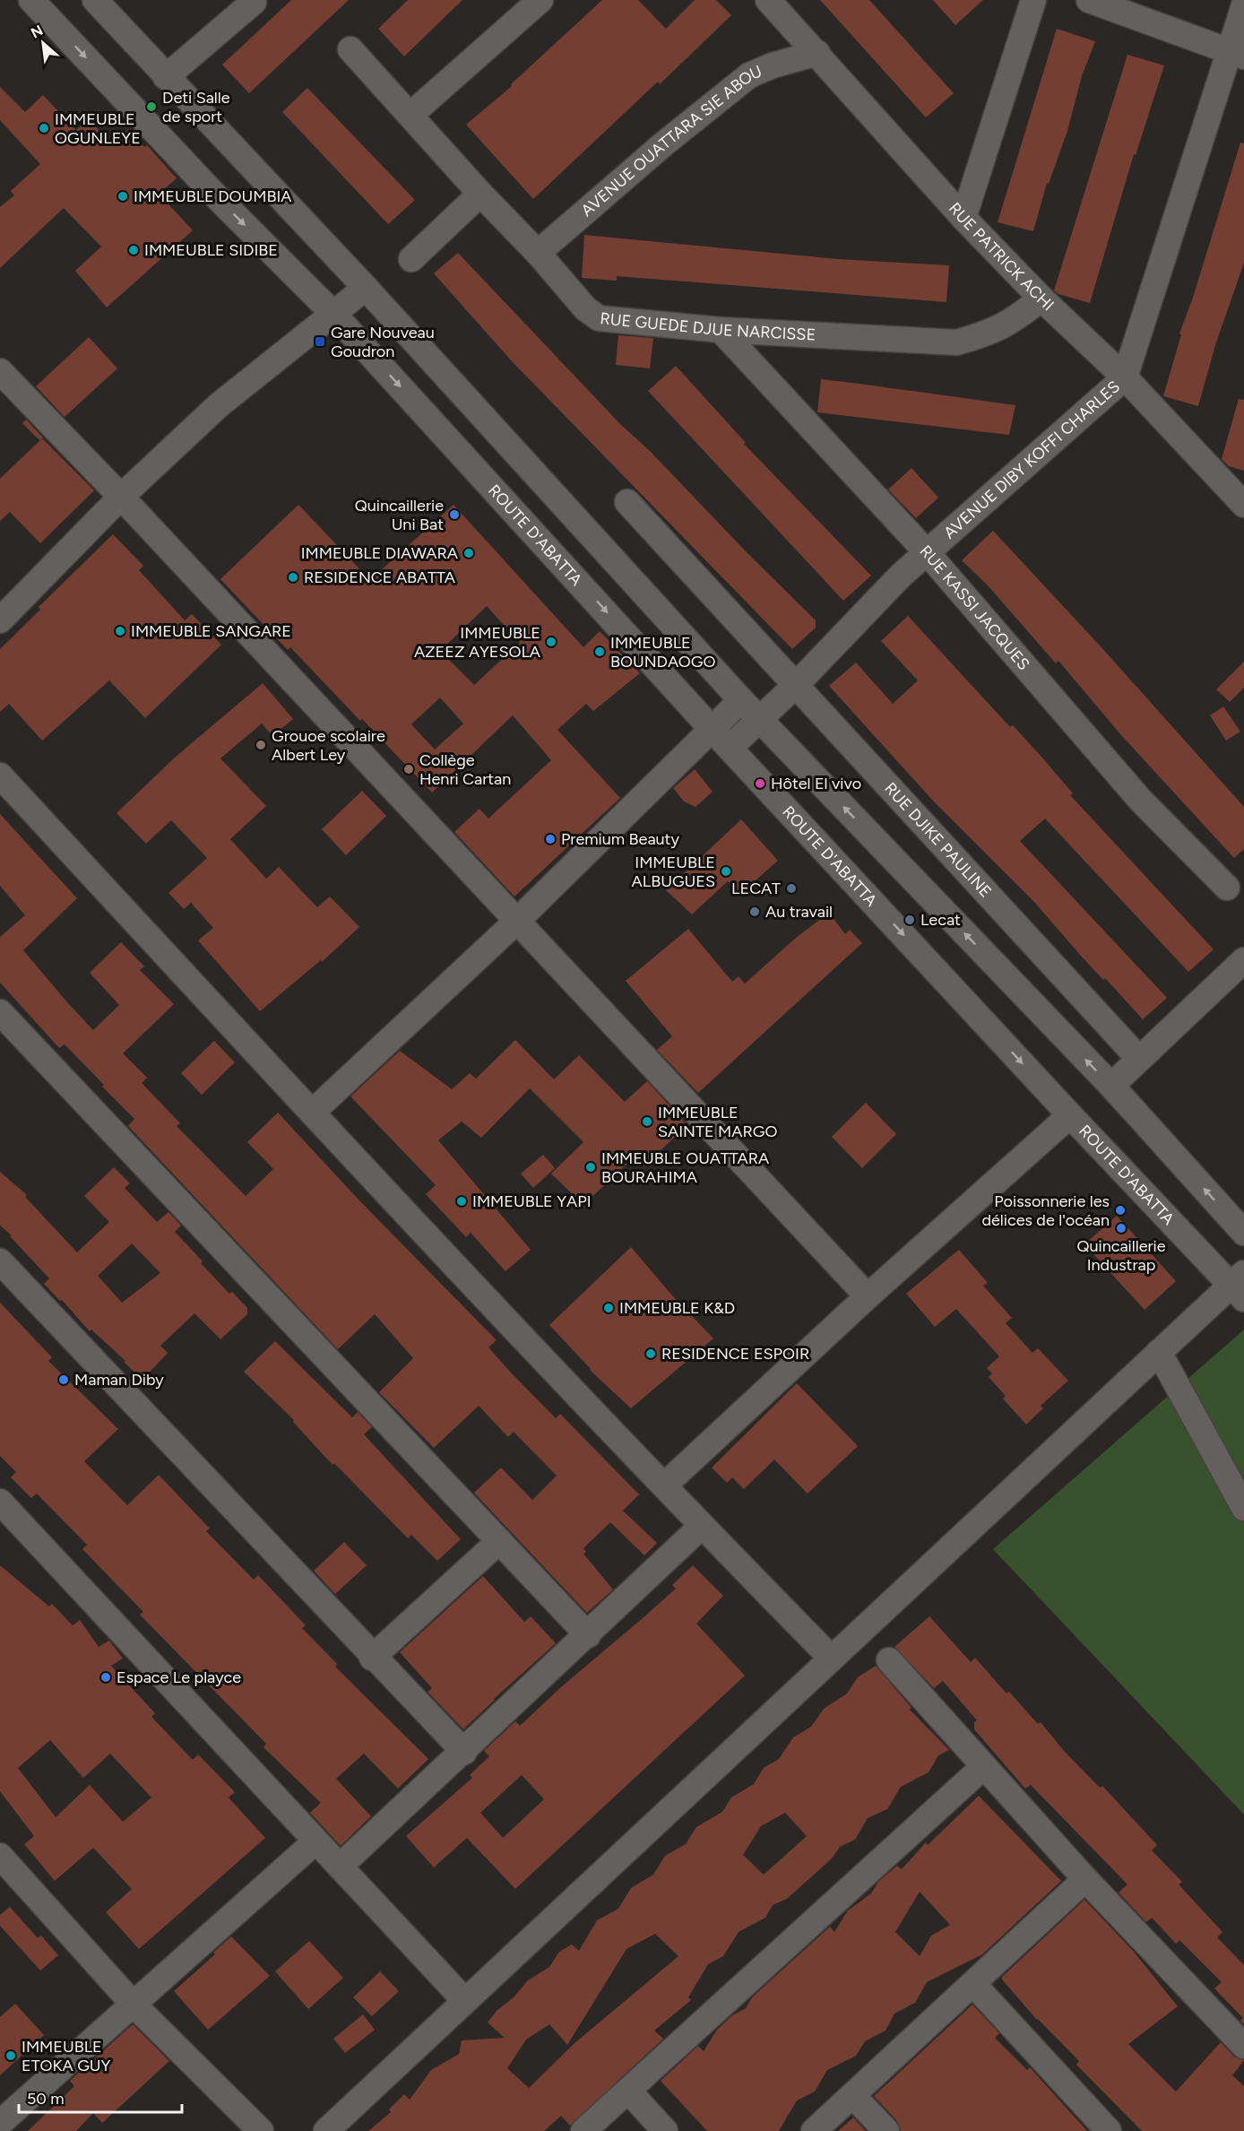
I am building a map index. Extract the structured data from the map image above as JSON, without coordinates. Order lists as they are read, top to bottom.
{
  "streets": {
    "street": [
      "AVENUE OUATTARA SIE ABOU",
      "RUE PATRICK ACHI",
      "RUE GUEDE DJUE NARCISSE",
      "AVENUE DIBY KOFFI CHARLES",
      "ROUTE D'ABATTA",
      "RUE KASSI JACQUES",
      "RUE DJIKE PAULINE"
    ]
  },
  "crossings": [
    ["AVENUE OUATTARA SIE ABOU", "RUE PATRICK ACHI"],
    ["AVENUE OUATTARA SIE ABOU", "RUE GUEDE DJUE NARCISSE"],
    ["RUE PATRICK ACHI", "RUE GUEDE DJUE NARCISSE"],
    ["RUE PATRICK ACHI", "AVENUE DIBY KOFFI CHARLES"],
    ["RUE GUEDE DJUE NARCISSE", "RUE KASSI JACQUES"],
    ["AVENUE DIBY KOFFI CHARLES", "ROUTE D'ABATTA"],
    ["AVENUE DIBY KOFFI CHARLES", "RUE KASSI JACQUES"],
    ["AVENUE DIBY KOFFI CHARLES", "RUE DJIKE PAULINE"]
  ],
  "places": {
    "other": [
      "Deti Salle de sport",
      "IMMEUBLE OGUNLEYE",
      "IMMEUBLE DOUMBIA",
      "IMMEUBLE SIDIBE",
      "Quincaillerie Uni Bat",
      "IMMEUBLE DIAWARA",
      "RESIDENCE ABATTA",
      "IMMEUBLE SANGARE",
      "IMMEUBLE AZEEZ AYESOLA",
      "IMMEUBLE BOUNDAOGO",
      "Grouoe scolaire Albert Ley",
      "Collège Henri Cartan",
      "Hôtel El vivo",
      "Premium Beauty",
      "IMMEUBLE ALBUGUES",
      "LECAT",
      "Au travail",
      "Lecat",
      "IMMEUBLE SAINTE MARGO",
      "IMMEUBLE OUATTARA BOURAHIMA",
      "IMMEUBLE YAPI",
      "Poissonnerie les délices de l'océan",
      "Quincaillerie Industrap",
      "IMMEUBLE K&D",
      "RESIDENCE ESPOIR",
      "Maman Diby",
      "Espace Le playce",
      "IMMEUBLE ETOKA GUY"
    ],
    "transit": ["Gare Nouveau Goudron"]
  },
  "scale_bar": "50 m",
  "north": "top left"
}
